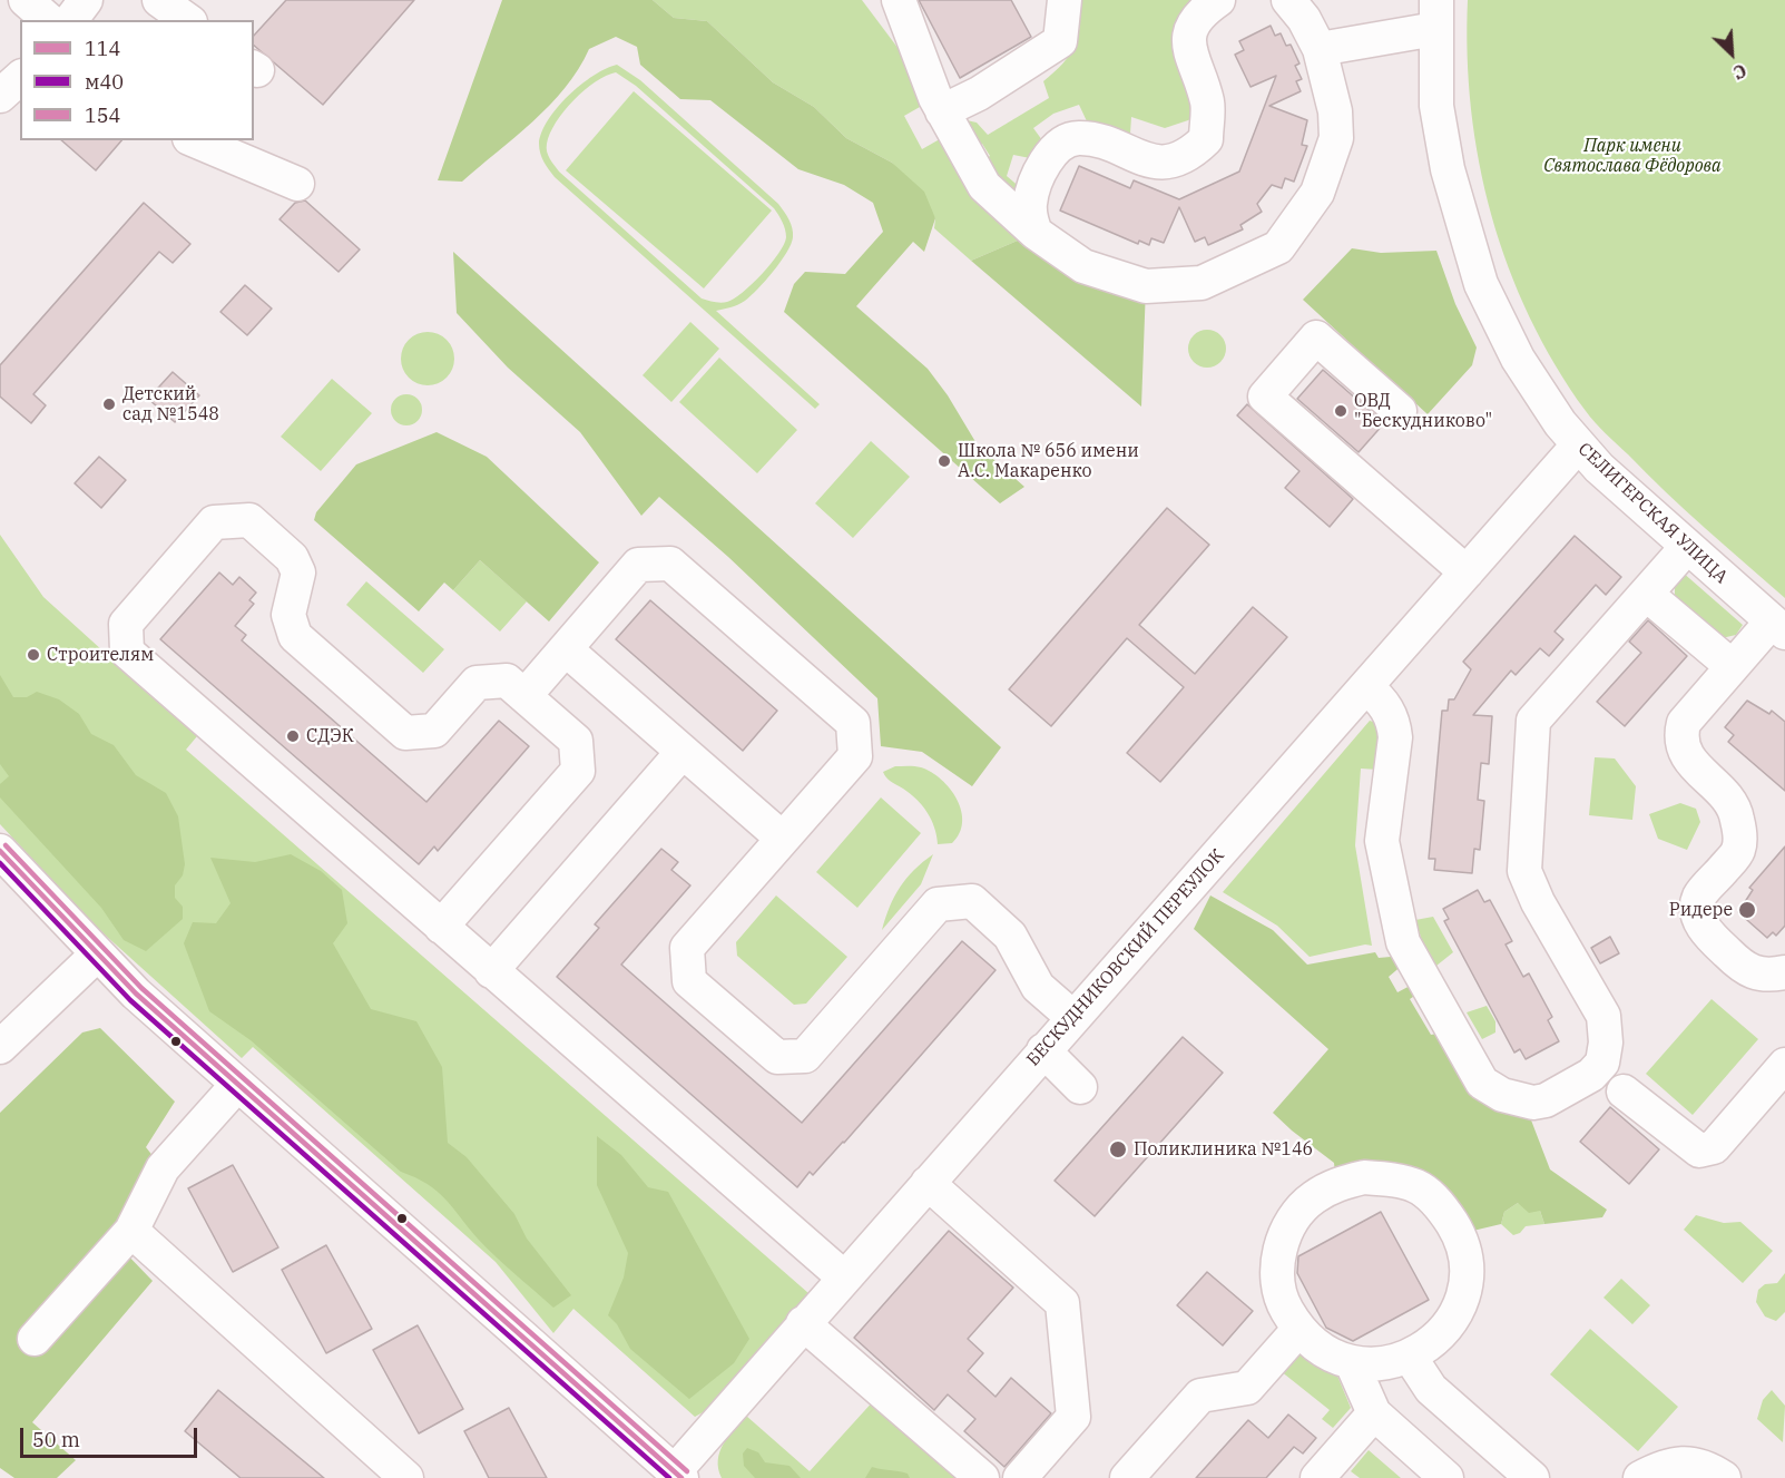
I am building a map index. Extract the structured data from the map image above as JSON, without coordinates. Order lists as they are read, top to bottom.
{
  "streets": {
    "street": ["СЕЛИГЕРСКАЯ УЛИЦА", "БЕСКУДНИКОВСКИЙ ПЕРЕУЛОК"]
  },
  "crossings": [
    ["СЕЛИГЕРСКАЯ УЛИЦА", "БЕСКУДНИКОВСКИЙ ПЕРЕУЛОК"]
  ],
  "parks": ["Парк имени Святослава Фёдорова"],
  "places": [
    "Детский сад №1548",
    "ОВД \"Бескудниково\"",
    "Школа № 656 имени А.С. Макаренко",
    "Строителям",
    "СДЭК",
    "Ридере",
    "Поликлиника №146"
  ],
  "lines": ["transit line 154", "transit line 114", "transit line м40"],
  "legend": ["114", "м40", "154"],
  "scale_bar": "50 m",
  "north": "bottom right"
}
